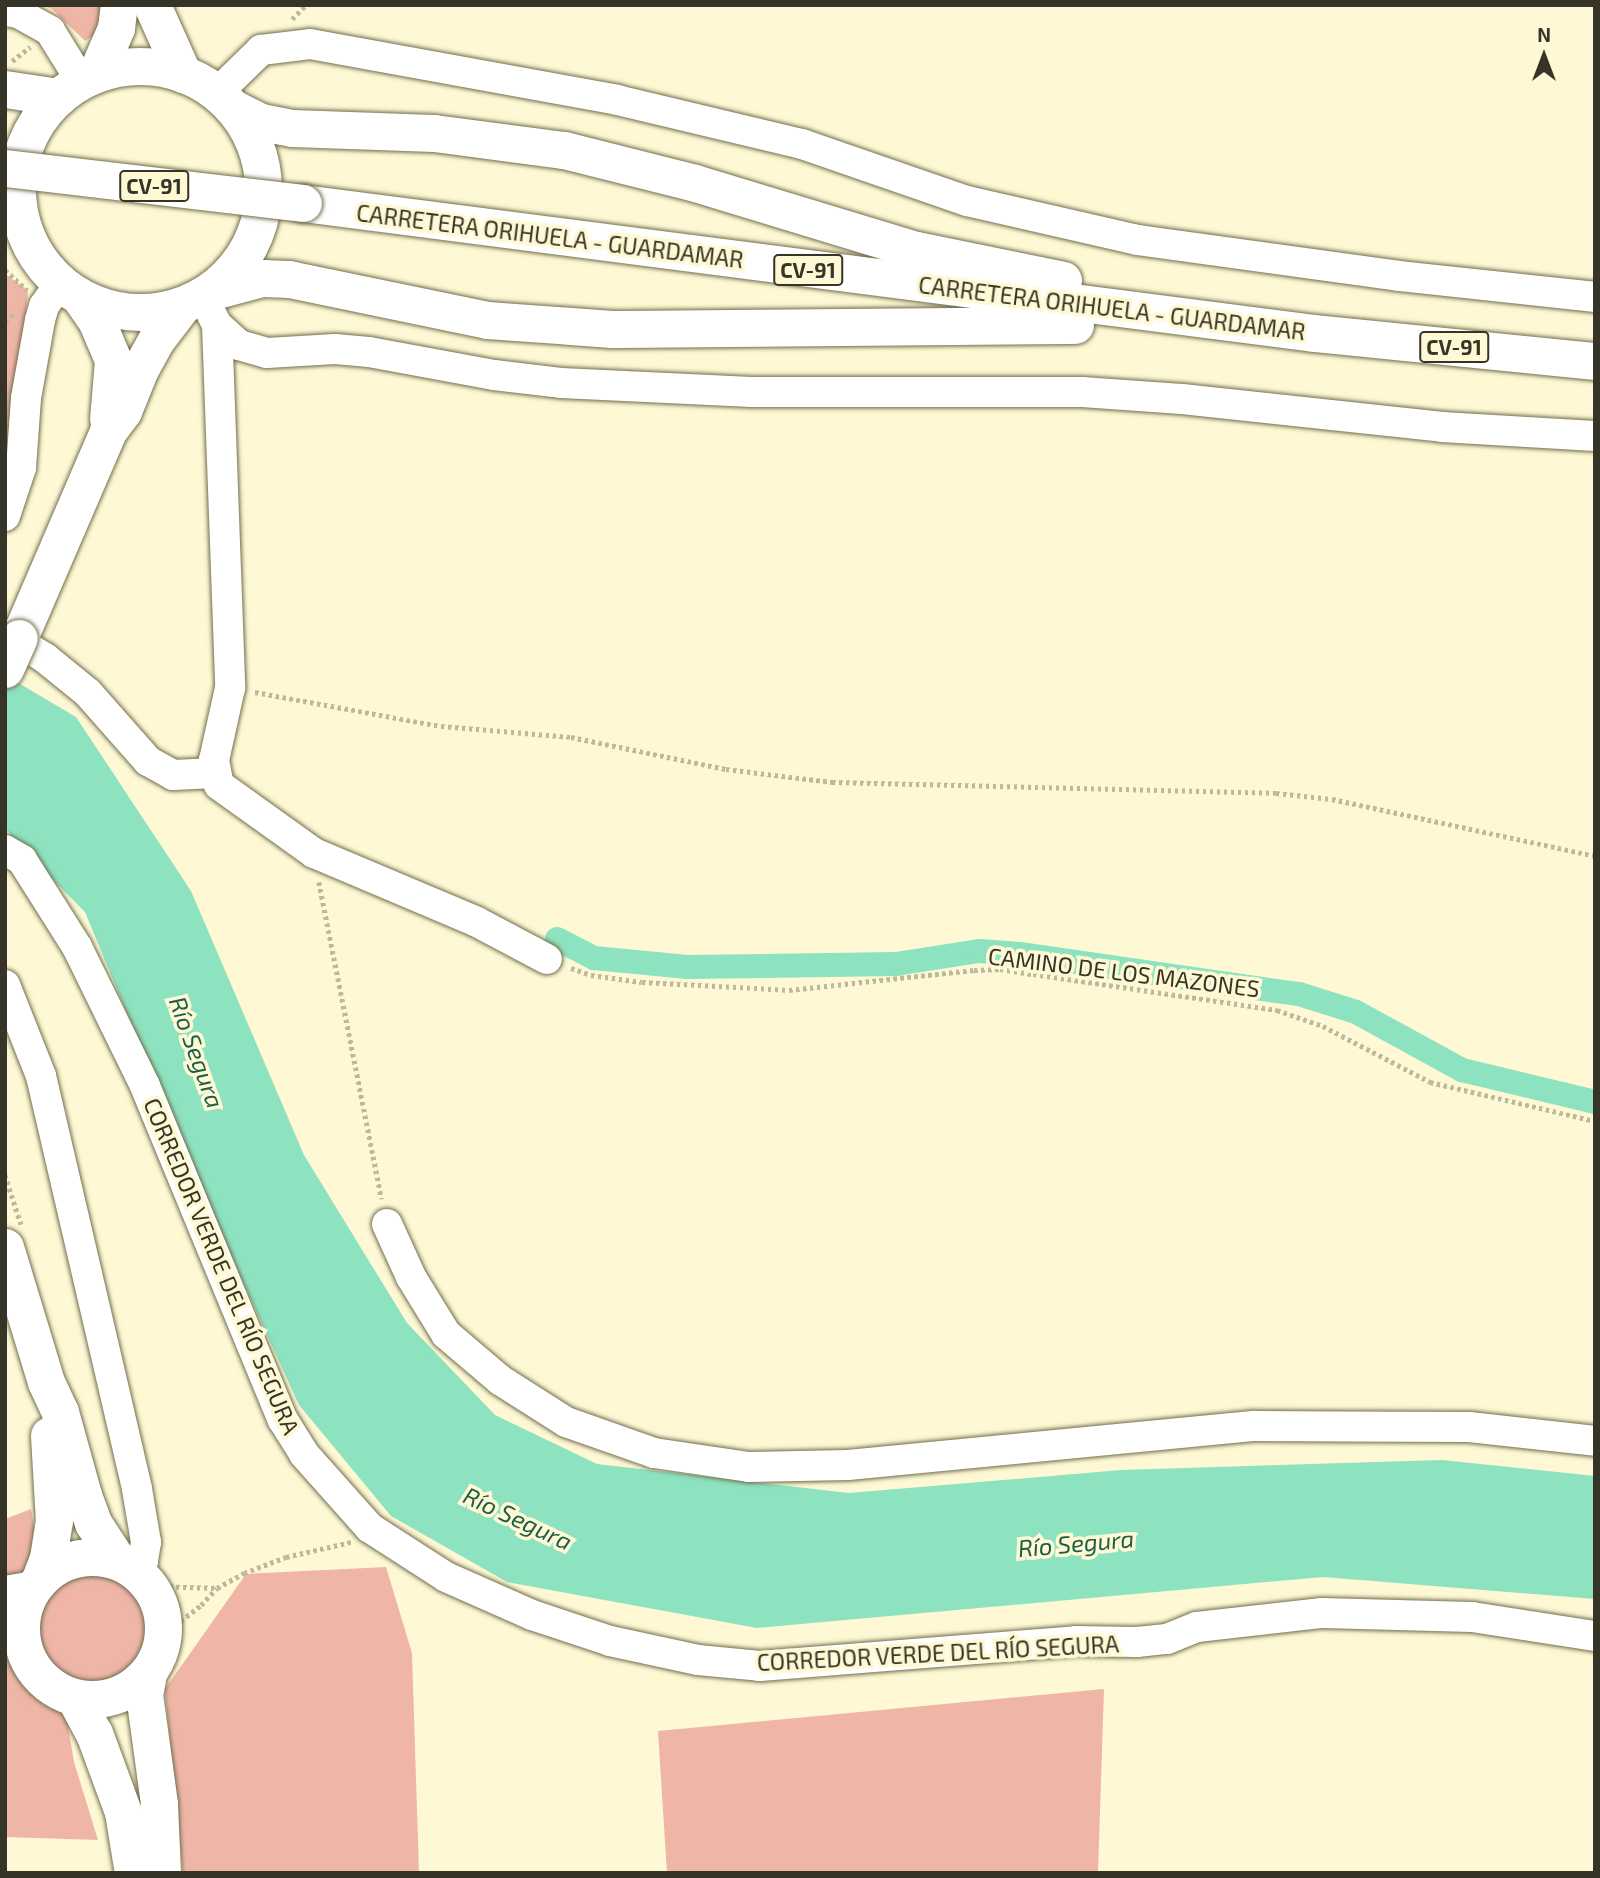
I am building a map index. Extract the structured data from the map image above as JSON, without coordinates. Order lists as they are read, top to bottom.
{
  "streets": {
    "main road": ["CV-91", "CARRETERA ORIHUELA - GUARDAMAR"],
    "street": ["CORREDOR VERDE DEL RÍO SEGURA"],
    "path": ["CAMINO DE LOS MAZONES"]
  },
  "water": ["Río Segura"],
  "north": "top"
}
